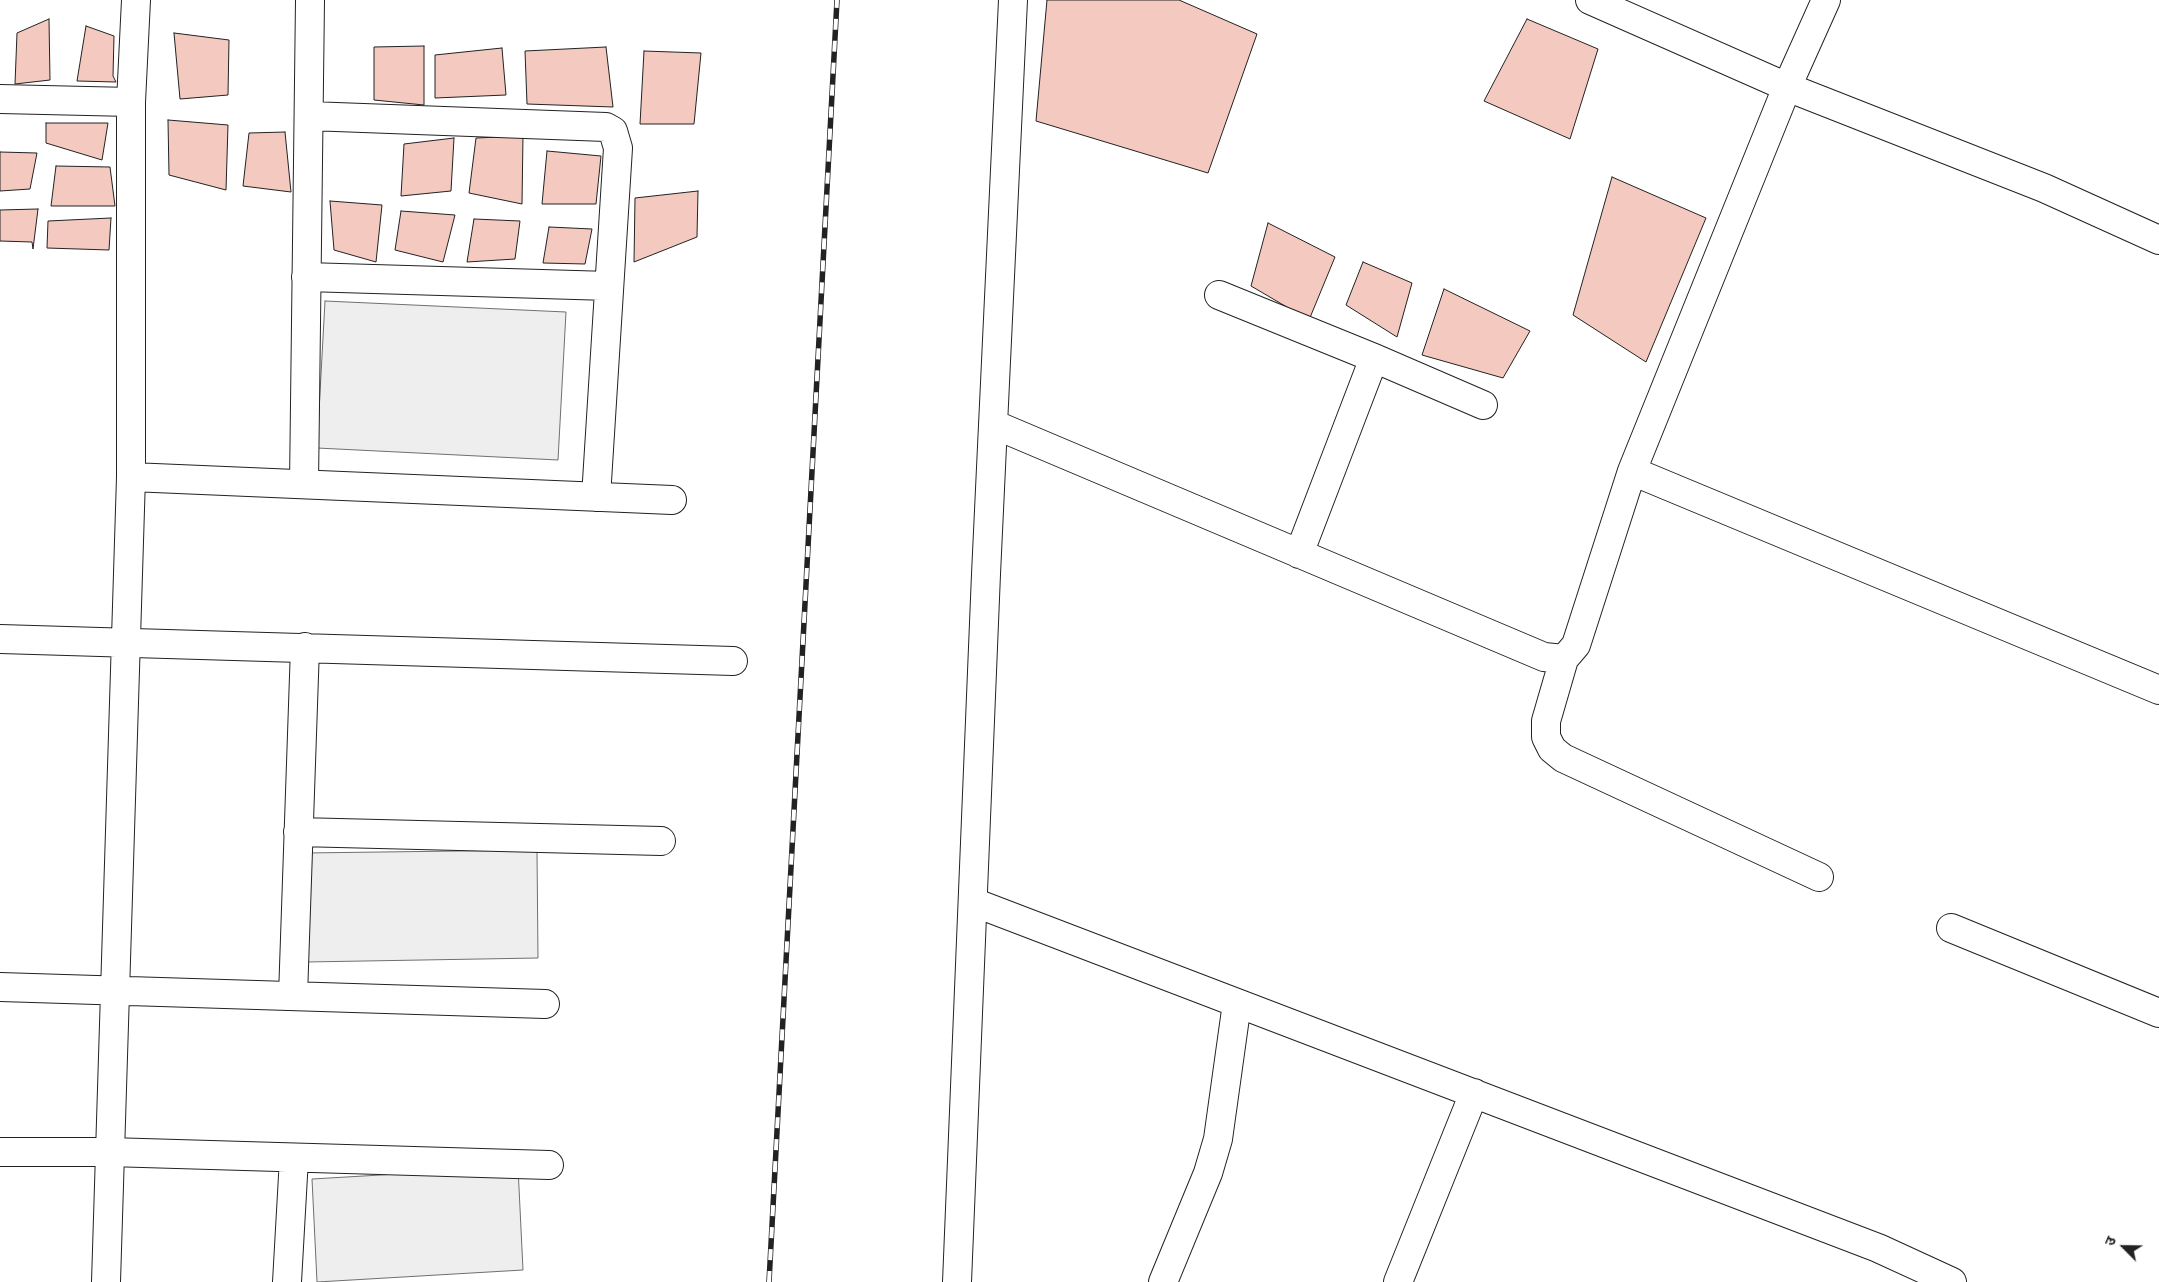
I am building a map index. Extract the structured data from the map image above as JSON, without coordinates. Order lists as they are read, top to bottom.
{
  "north": "top left"
}
